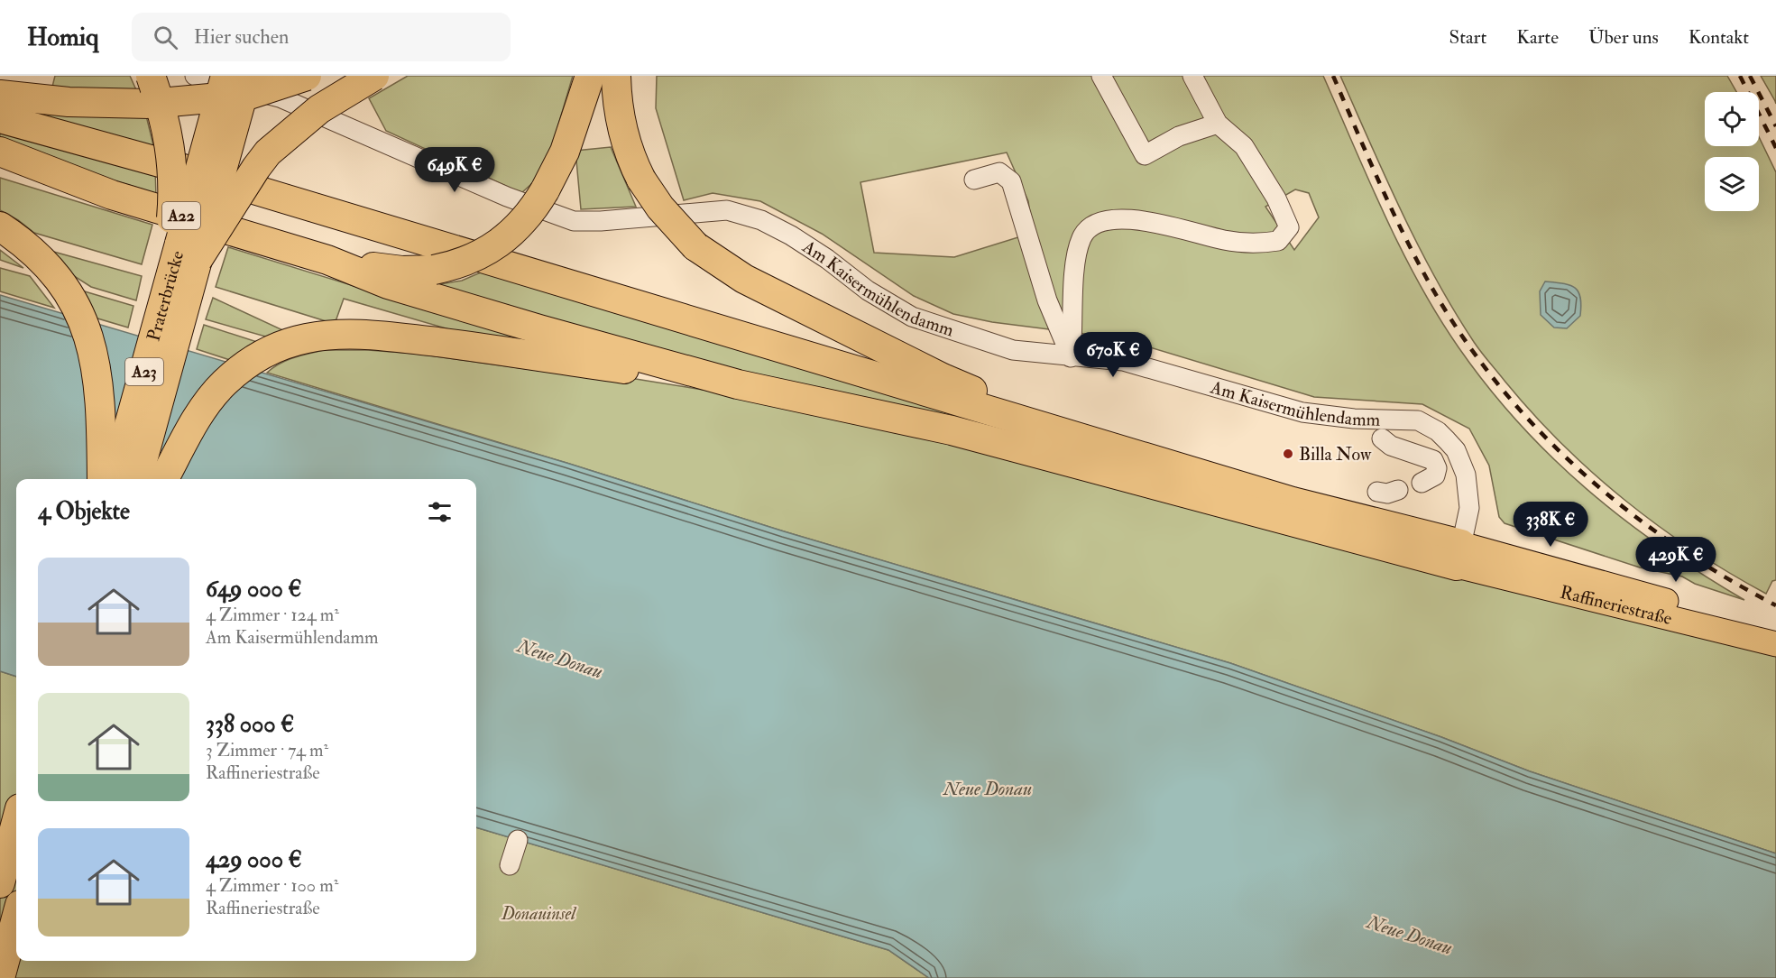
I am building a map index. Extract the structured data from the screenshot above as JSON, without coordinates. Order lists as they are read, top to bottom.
{
  "streets": {
    "highway": ["A22", "Praterbrücke", "A23"],
    "main road": ["Raffineriestraße"],
    "street": ["Am Kaisermühlendamm"]
  },
  "crossings": [
    ["Am Kaisermühlendamm", "Raffineriestraße"]
  ],
  "water": ["Neue Donau"],
  "parks": ["Donauinsel"],
  "places": ["Billa Now"],
  "page": {
    "header": "Homiq",
    "search": "Hier suchen",
    "nav": [
      "Start",
      "Karte",
      "Über uns",
      "Kontakt"
    ],
    "price": [
      "649K €",
      "670K €",
      "338K €",
      "429K €"
    ],
    "heading": "4 Objekte",
    "list": [
      {
        "name": "649 000 €",
        "note": "4 Zimmer · 124 m² · Am Kaisermühlendamm"
      },
      {
        "name": "338 000 €",
        "note": "3 Zimmer · 74 m² · Raffineriestraße"
      },
      {
        "name": "429 000 €",
        "note": "4 Zimmer · 100 m² · Raffineriestraße"
      }
    ]
  }
}
